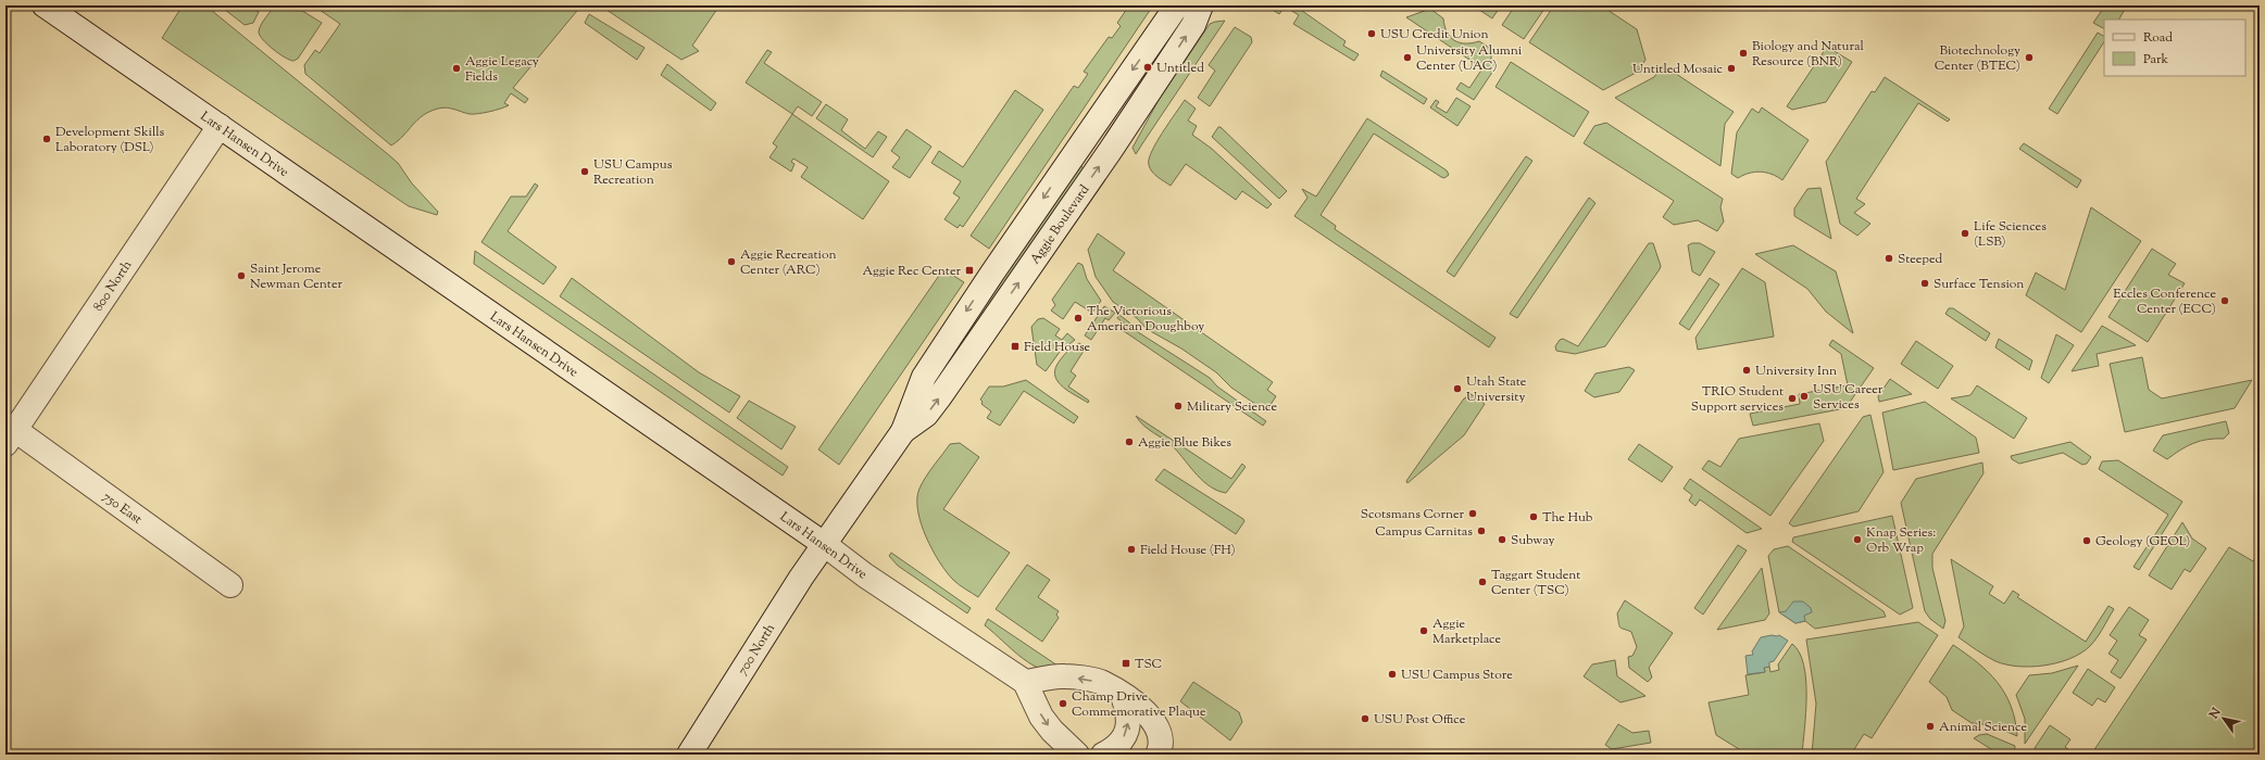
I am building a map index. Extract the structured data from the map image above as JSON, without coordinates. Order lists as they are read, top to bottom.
{
  "streets": {
    "street": [
      "Lars Hansen Drive",
      "Aggie Boulevard",
      "800 North",
      "750 East",
      "700 North"
    ]
  },
  "crossings": [
    ["Lars Hansen Drive", "Aggie Boulevard"],
    ["Lars Hansen Drive", "800 North"],
    ["Lars Hansen Drive", "700 North"],
    ["Aggie Boulevard", "700 North"],
    ["800 North", "750 East"]
  ],
  "places": {
    "other": [
      "USU Credit Union",
      "Biology and Natural Resource (BNR)",
      "University Alumni Center (UAC)",
      "Biotechnology Center (BTEC)",
      "Untitled",
      "Aggie Legacy Fields",
      "Untitled Mosaic",
      "Development Skills Laboratory (DSL)",
      "USU Campus Recreation",
      "Life Sciences (LSB)",
      "Steeped",
      "Aggie Recreation Center (ARC)",
      "Saint Jerome Newman Center",
      "Surface Tension",
      "Eccles Conference Center (ECC)",
      "The Victorious American Doughboy",
      "University Inn",
      "Utah State University",
      "USU Career Services",
      "TRIO Student Support services",
      "Military Science",
      "Aggie Blue Bikes",
      "Scotsmans Corner",
      "The Hub",
      "Campus Carnitas",
      "Subway",
      "Knap Series: Orb Wrap",
      "Geology (GEOL)",
      "Field House (FH)",
      "Taggart Student Center (TSC)",
      "Aggie Marketplace",
      "USU Campus Store",
      "Champ Drive Commemorative Plaque",
      "USU Post Office",
      "Animal Science"
    ],
    "transit": ["Aggie Rec Center", "Field House", "TSC"]
  },
  "legend": ["Road", "Park"],
  "north": "top left"
}
